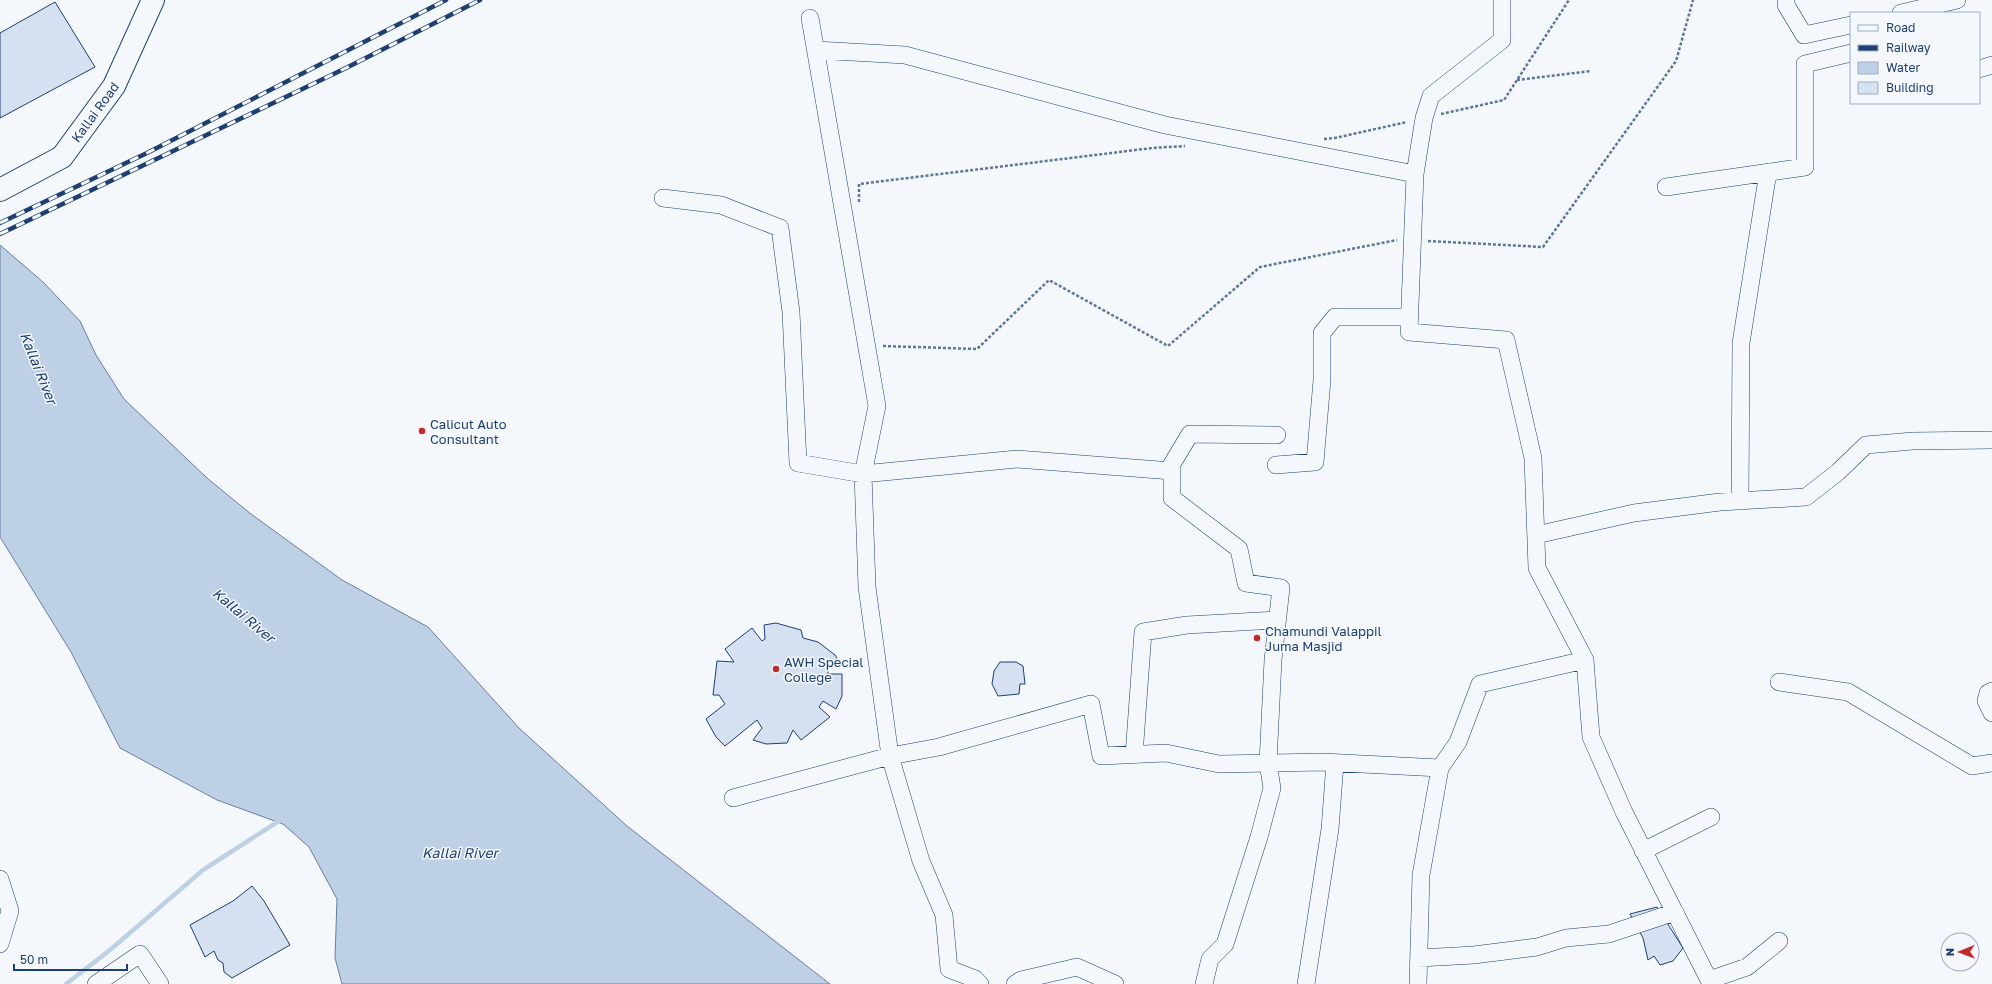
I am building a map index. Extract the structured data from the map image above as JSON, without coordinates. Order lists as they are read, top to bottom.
{
  "streets": {
    "main road": ["Kallai Road"]
  },
  "water": ["Kallai River"],
  "places": ["Calicut Auto Consultant", "Chamundi Valappil Juma Masjid", "AWH Special College"],
  "legend": [
    "Road",
    "Railway",
    "Water",
    "Building"
  ],
  "scale_bar": "50 m",
  "north": "left"
}
